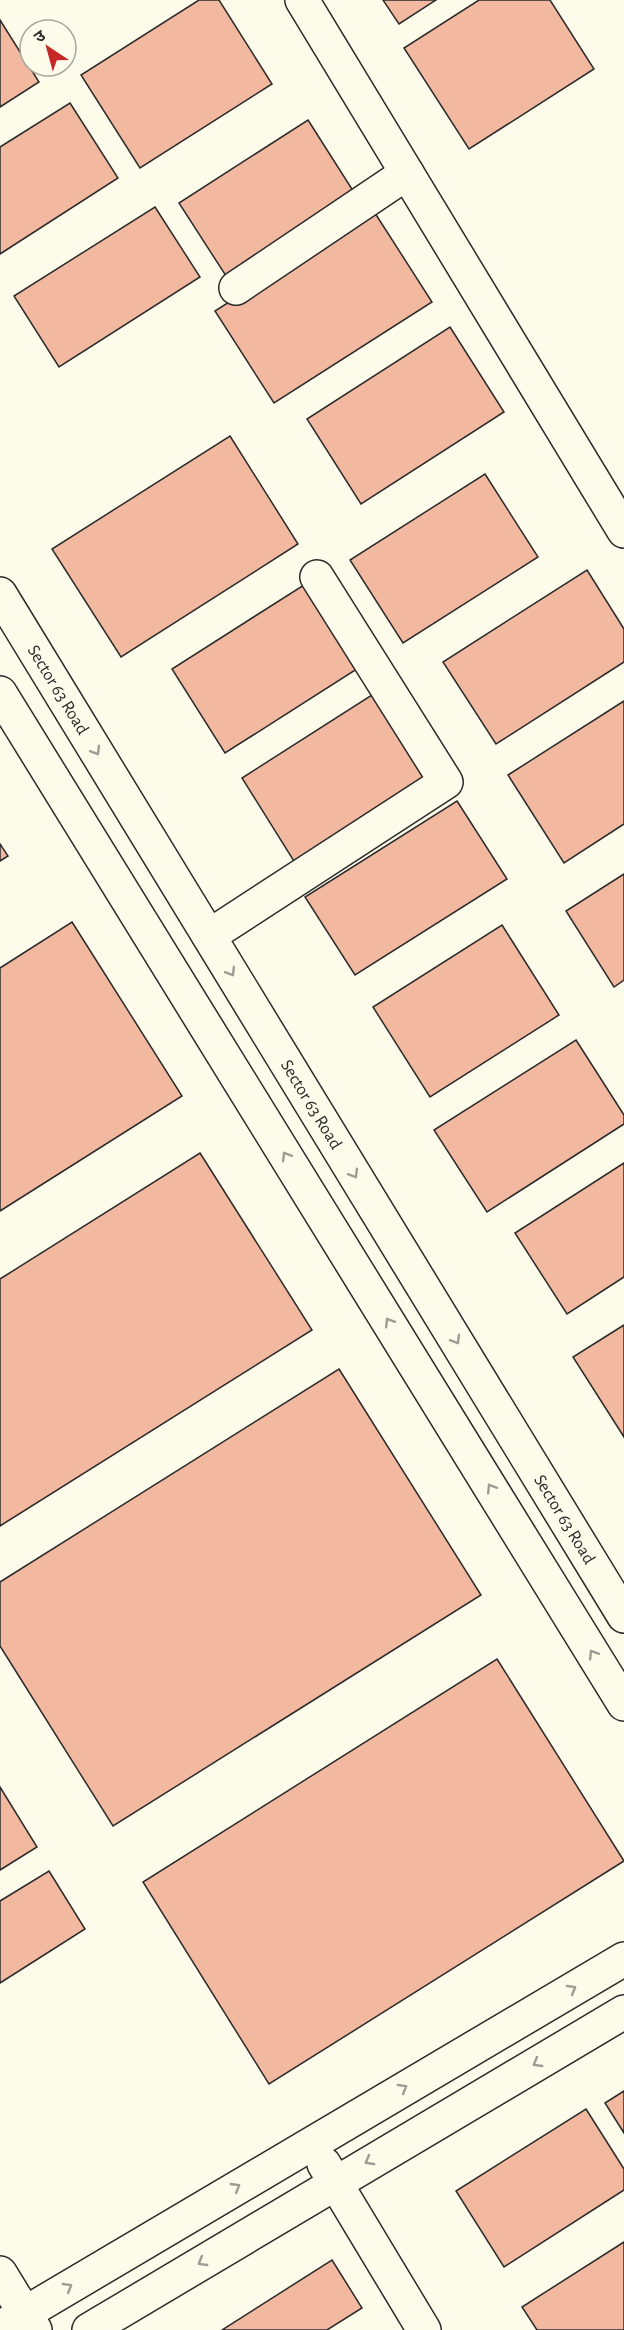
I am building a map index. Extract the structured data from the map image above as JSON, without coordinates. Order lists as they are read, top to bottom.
{
  "streets": {
    "street": ["Sector 63 Road"]
  },
  "north": "top left"
}
